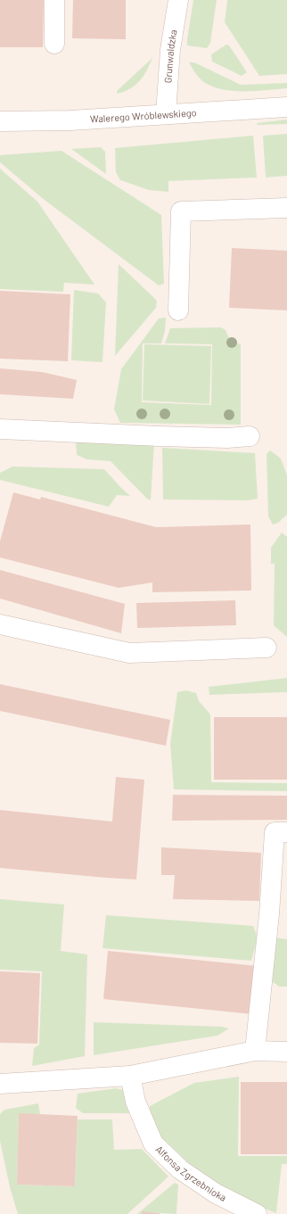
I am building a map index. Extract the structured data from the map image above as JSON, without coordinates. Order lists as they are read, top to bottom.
{
  "streets": {
    "street": ["Grunwaldzka", "Walerego Wróblewskiego", "Alfonsa Zgrzebnioka"]
  },
  "crossings": [
    ["Grunwaldzka", "Walerego Wróblewskiego"]
  ]
}
